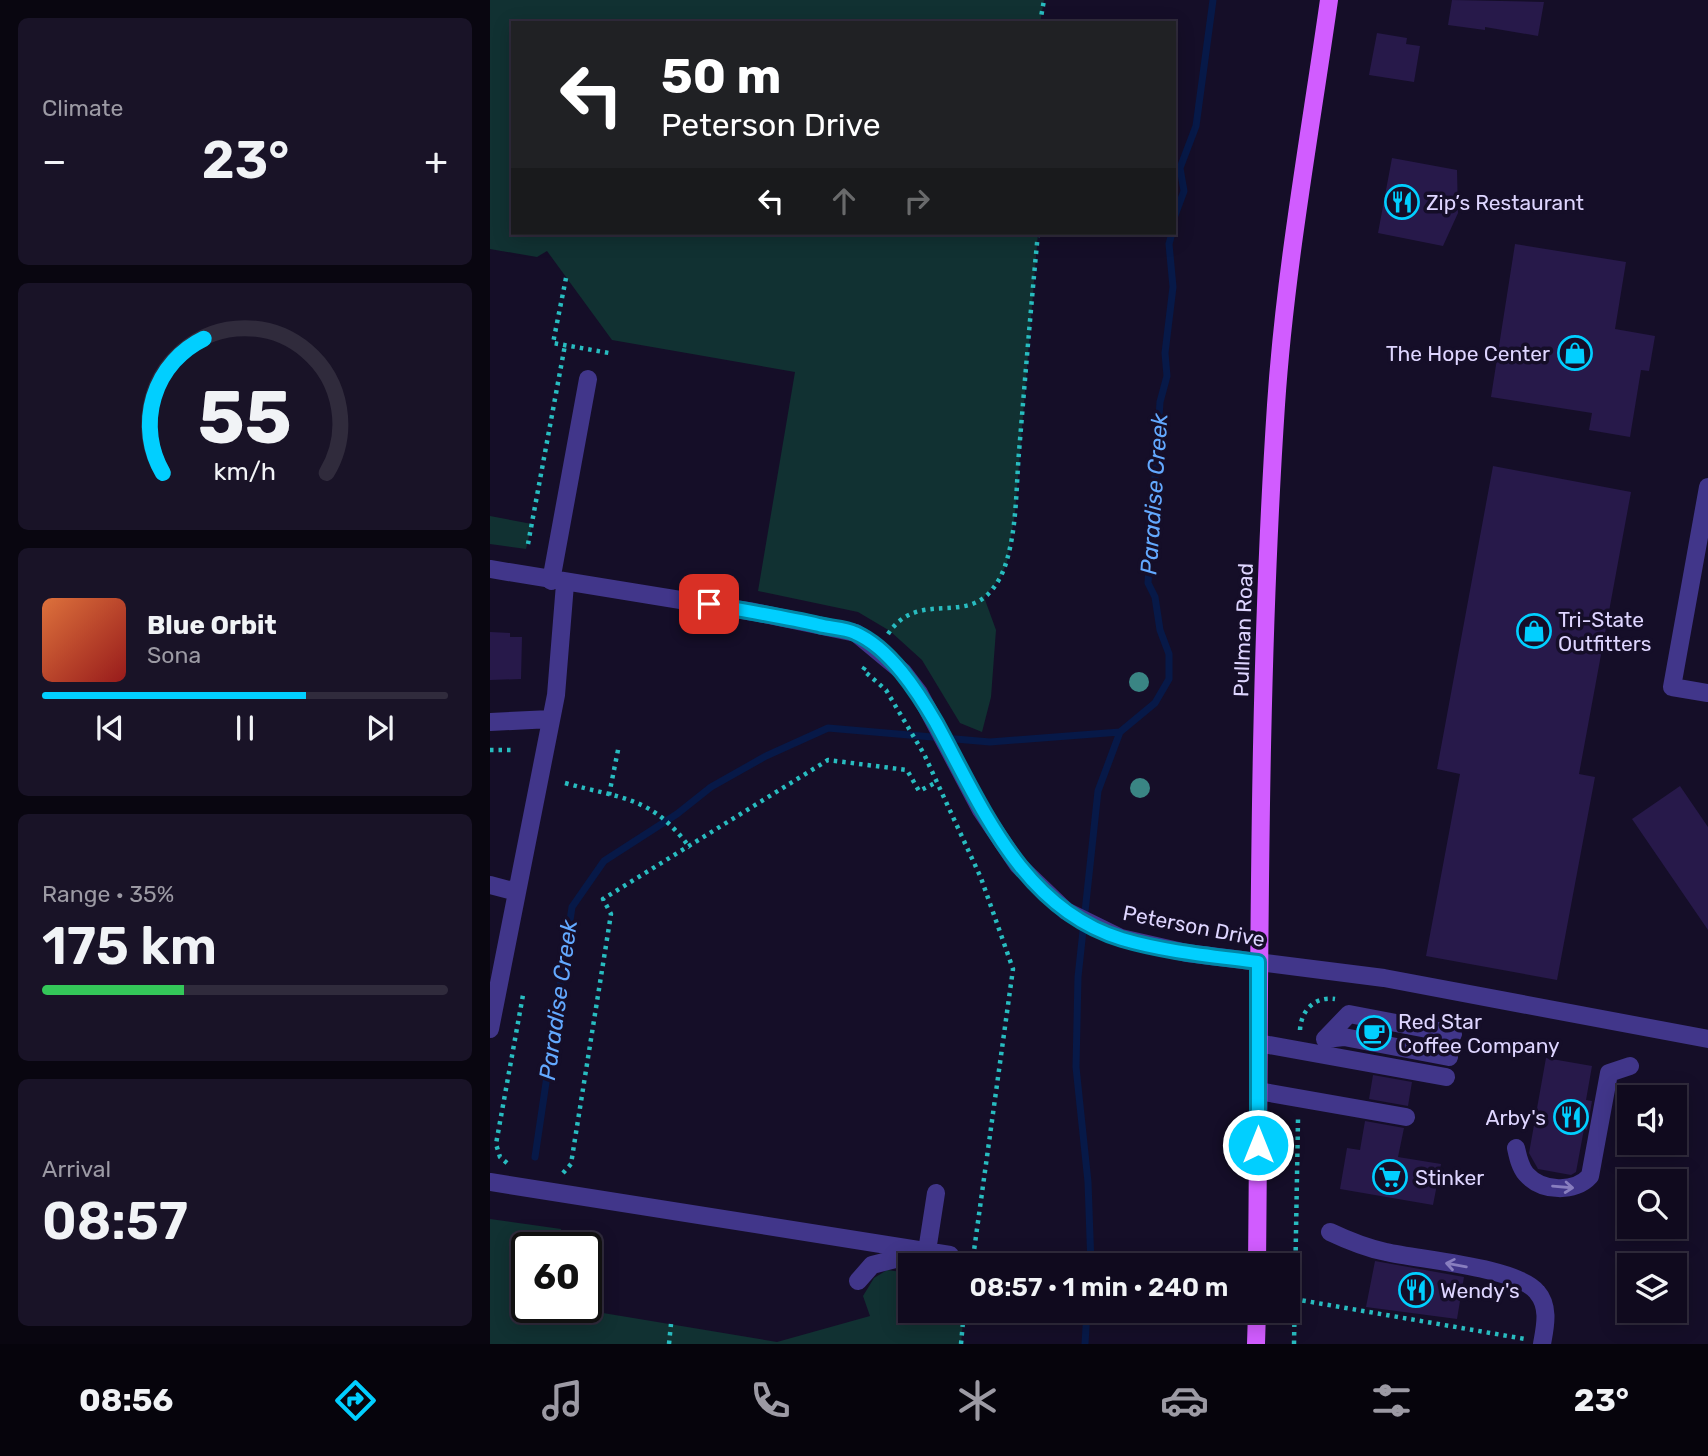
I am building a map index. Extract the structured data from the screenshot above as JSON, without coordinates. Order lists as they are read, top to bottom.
{
  "streets": {
    "main road": ["Pullman Road"],
    "street": ["Peterson Drive"]
  },
  "crossings": [
    ["Pullman Road", "Peterson Drive"]
  ],
  "water": ["Paradise Creek"],
  "places": {
    "restaurant": ["Zip’s Restaurant", "Arby's", "Wendy's"],
    "shop": ["The Hope Center", "Tri-State Outfitters"],
    "cafe": ["Red Star Coffee Company"],
    "supermarket": ["Stinker"]
  },
  "page": {
    "tile": [
      "Climate",
      ["Range · 35%", "175 km"],
      ["Arrival", "08:57"]
    ],
    "turn": ["50 m", "Peterson Drive"],
    "heat": ["−", "23°", "+"],
    "song": ["Blue Orbit", "Sona"],
    "limit": "60",
    "trip": "08:57 · 1 min · 240 m",
    "tabs": ["08:56", "23°"],
    "gauge": ["55", "km/h"]
  }
}
